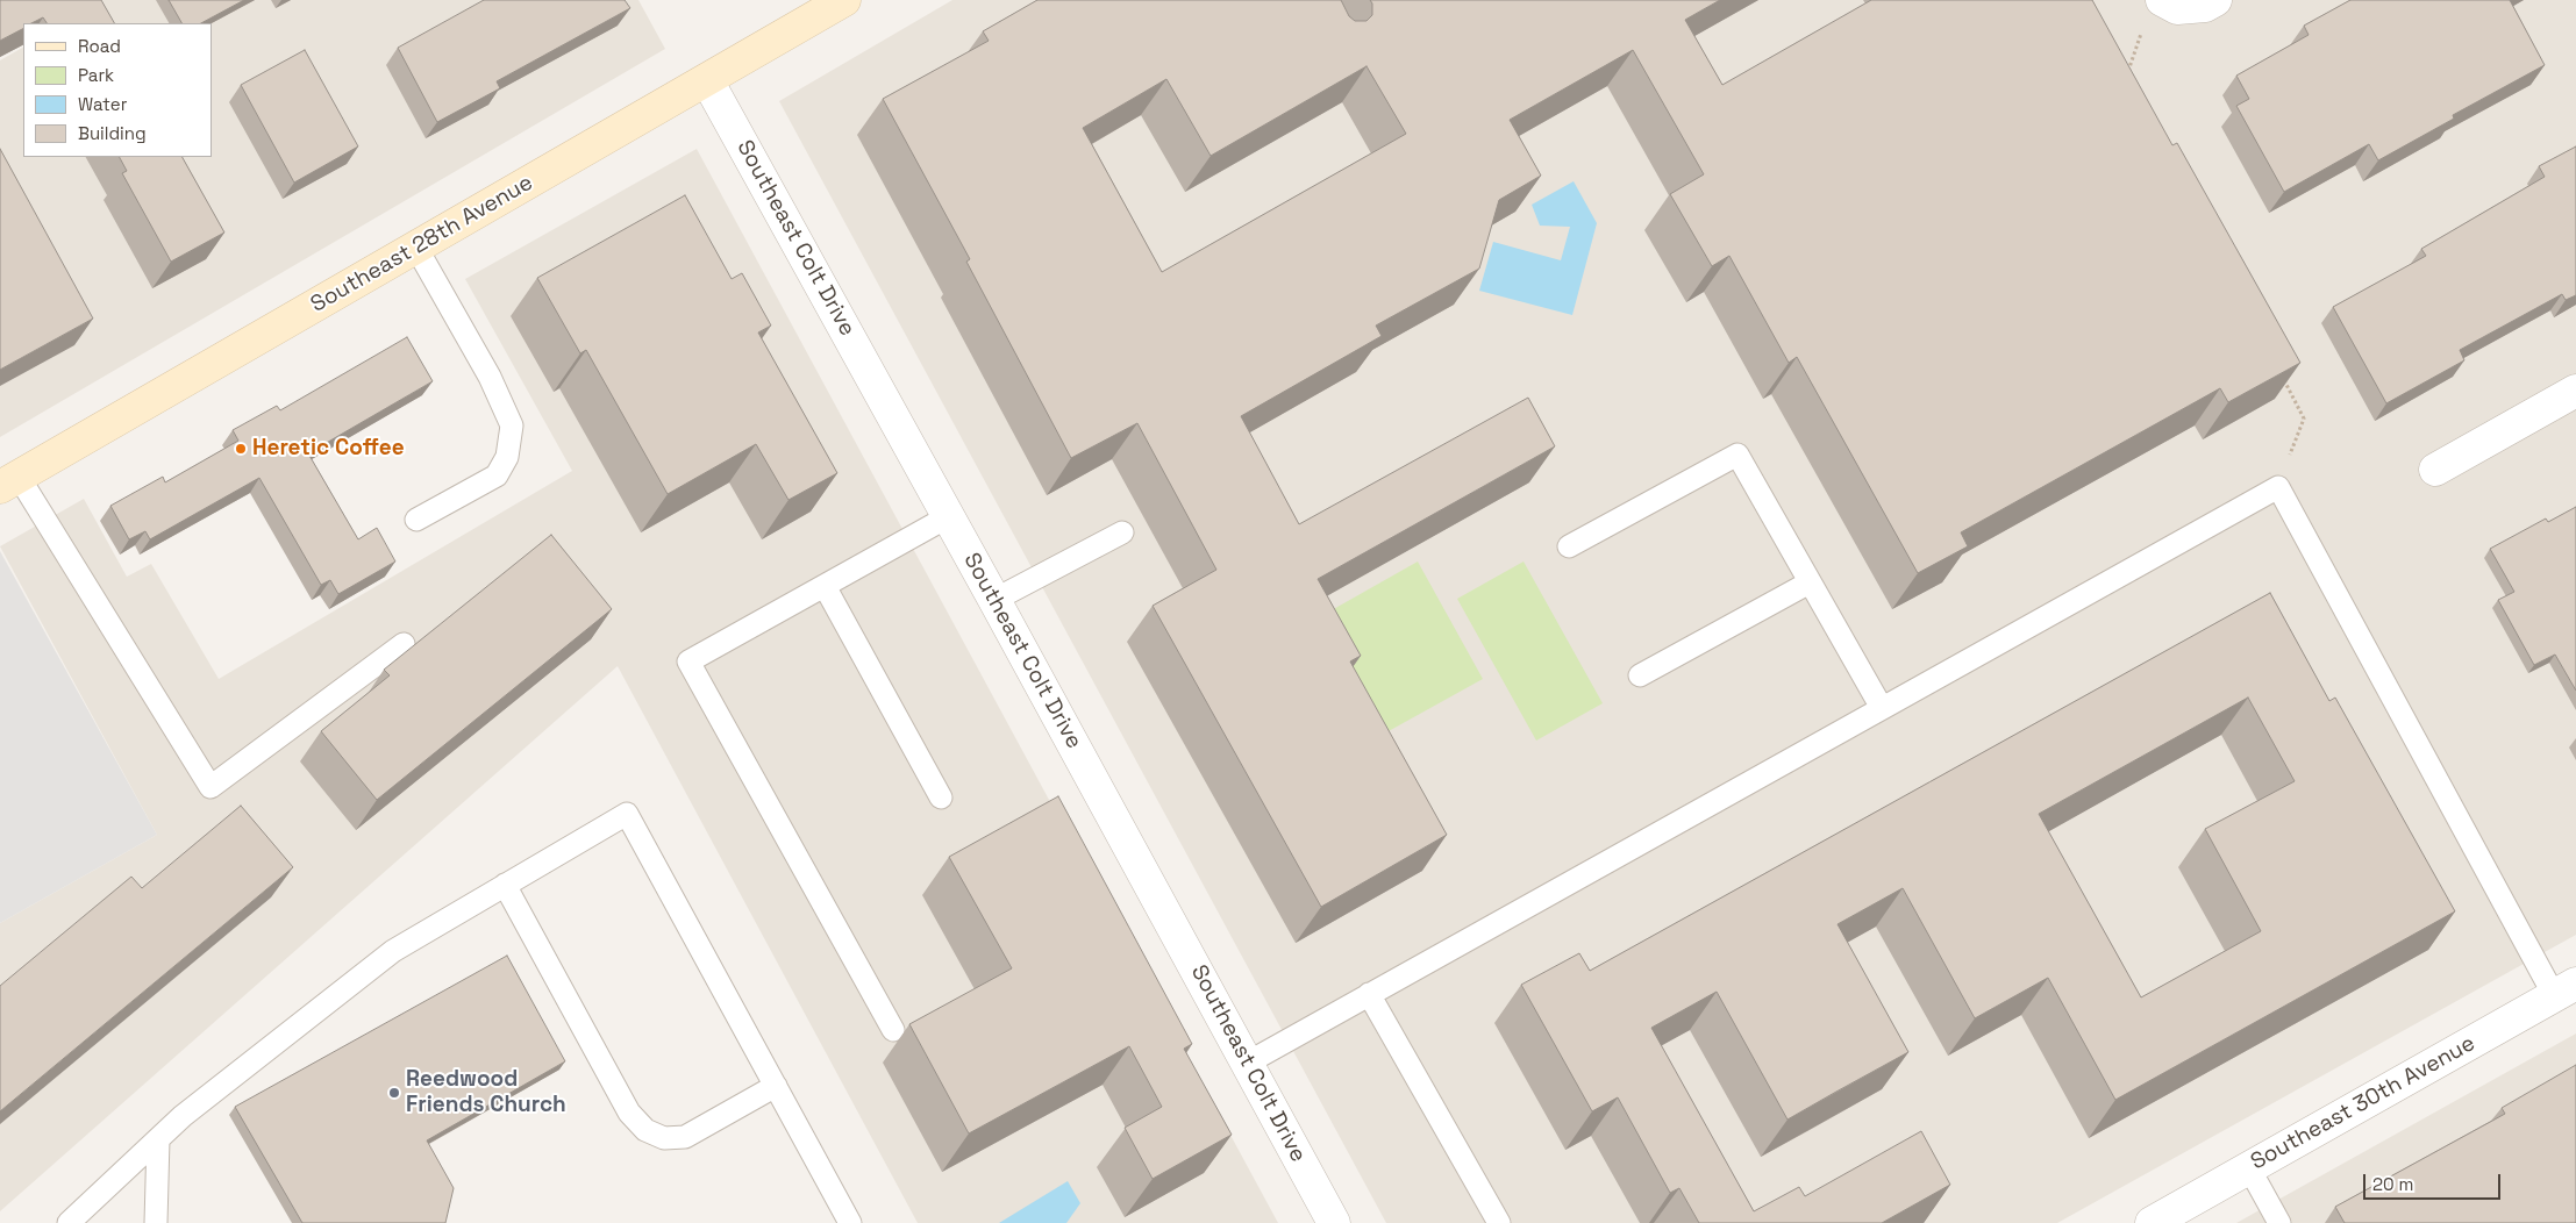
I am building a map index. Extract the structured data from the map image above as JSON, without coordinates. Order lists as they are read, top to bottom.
{
  "streets": {
    "street": ["Southeast Colt Drive", "Southeast 28th Avenue", "Southeast 30th Avenue"]
  },
  "crossings": [
    ["Southeast Colt Drive", "Southeast 28th Avenue"]
  ],
  "places": ["Heretic Coffee", "Reedwood Friends Church"],
  "legend": [
    "Road",
    "Park",
    "Water",
    "Building"
  ],
  "scale_bar": "20 m"
}
